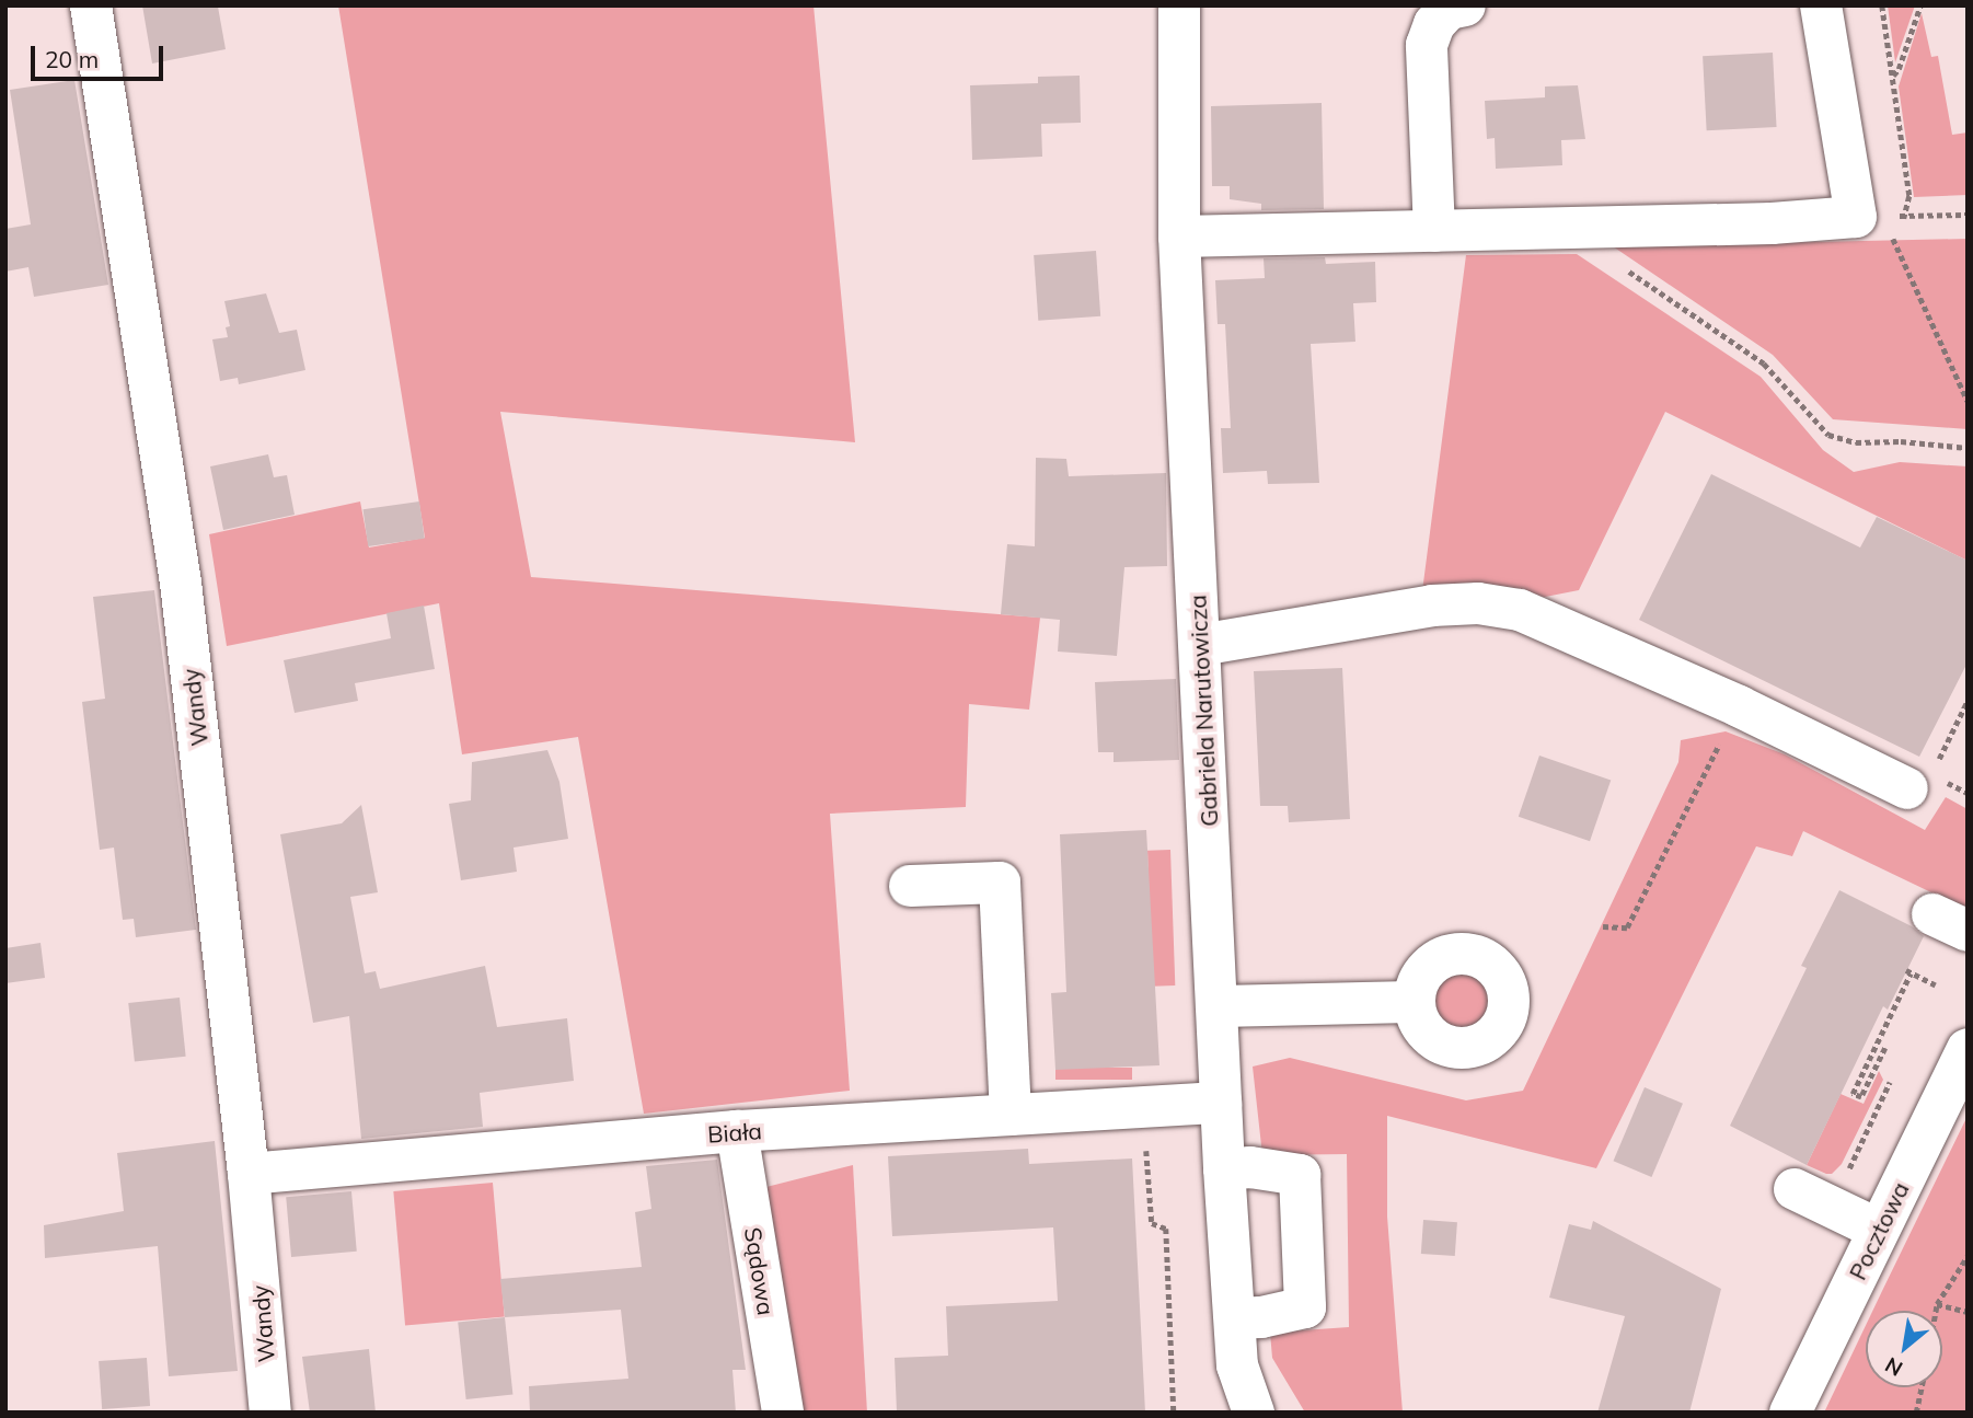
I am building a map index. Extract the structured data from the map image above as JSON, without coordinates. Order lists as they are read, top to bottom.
{
  "streets": {
    "street": [
      "Wandy",
      "Gabriela Narutowicza",
      "Biała",
      "Pocztowa",
      "Sądowa"
    ]
  },
  "crossings": [
    ["Wandy", "Biała"],
    ["Gabriela Narutowicza", "Biała"],
    ["Biała", "Sądowa"]
  ],
  "scale_bar": "20 m",
  "north": "bottom left"
}
